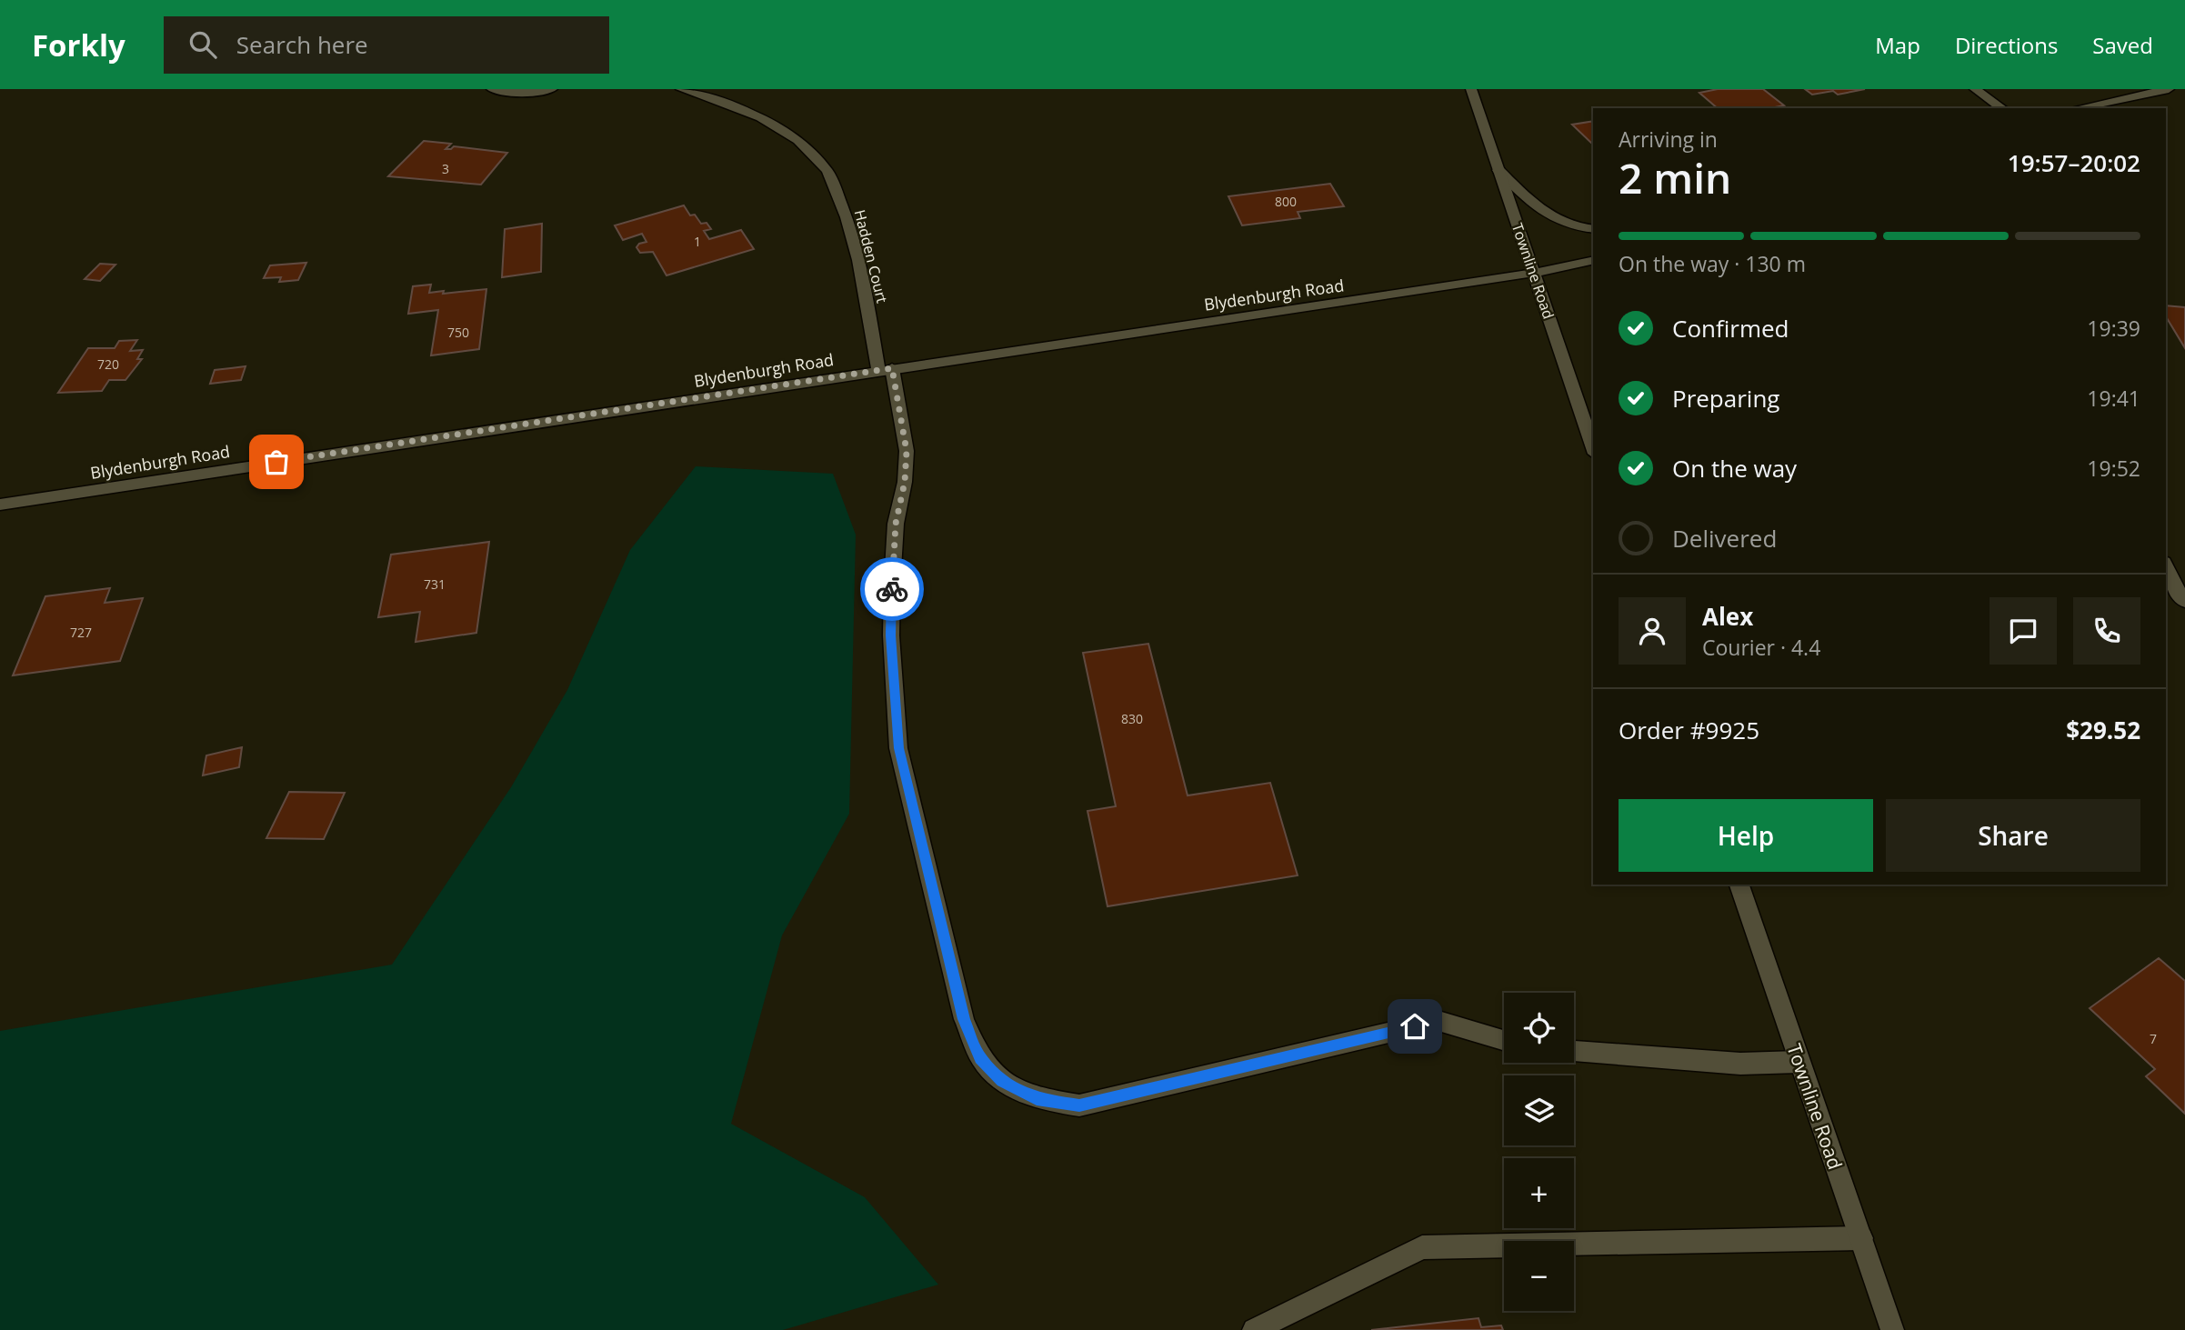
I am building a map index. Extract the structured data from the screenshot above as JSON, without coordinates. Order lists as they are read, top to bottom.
{
  "streets": {
    "street": ["Hadden Court", "Townline Road", "Blydenburgh Road"]
  },
  "crossings": [
    ["Hadden Court", "Blydenburgh Road"],
    ["Townline Road", "Blydenburgh Road"]
  ],
  "house_numbers": [
    "3",
    "800",
    "1",
    "750",
    "720",
    "731",
    "727",
    "830",
    "7"
  ],
  "page": {
    "header": "Forkly",
    "search": "Search here",
    "nav": ["Map", "Directions", "Saved"],
    "heading": ["2 min", "Arriving in", "19:57–20:02"],
    "panel": [
      "Alex",
      "Courier · 4.4",
      "Order #9925",
      "$29.52"
    ],
    "bar": "On the way · 130 m",
    "list": [
      ["Confirmed", "19:39"],
      ["Preparing", "19:41"],
      ["On the way", "19:52"],
      "Delivered"
    ],
    "buttons": ["Help", "Share"],
    "map_buttons": ["+", "−"]
  }
}
